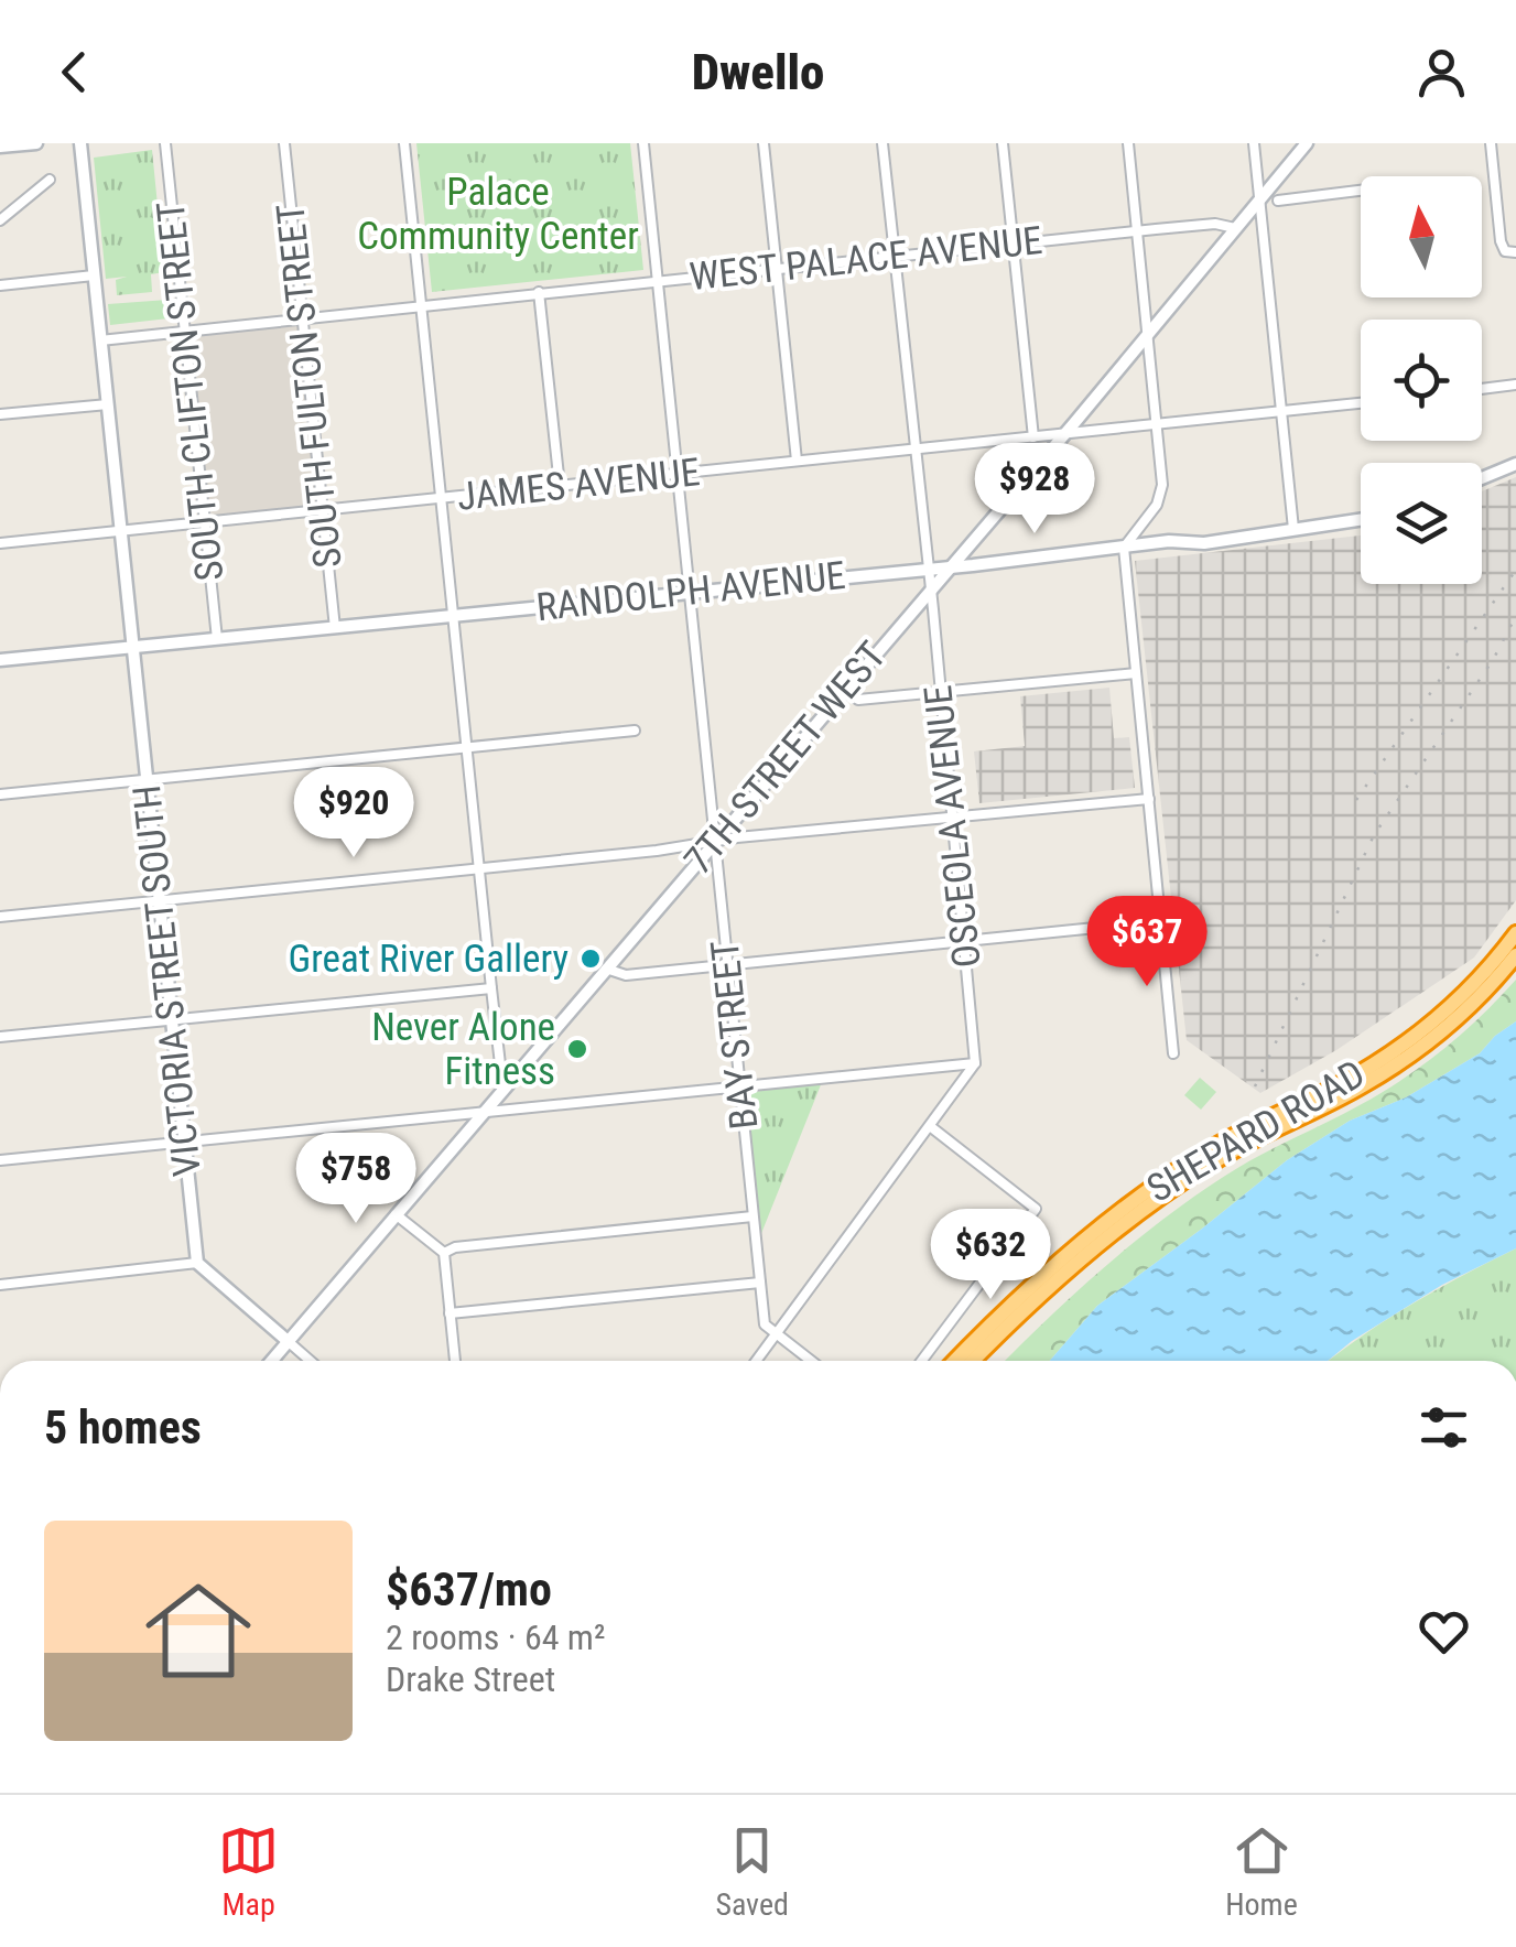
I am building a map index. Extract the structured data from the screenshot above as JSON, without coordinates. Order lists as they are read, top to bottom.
{
  "streets": {
    "highway": ["SHEPARD ROAD"],
    "street": [
      "WEST PALACE AVENUE",
      "SOUTH FULTON STREET",
      "SOUTH CLIFTON STREET",
      "JAMES AVENUE",
      "RANDOLPH AVENUE",
      "7TH STREET WEST",
      "OSCEOLA AVENUE",
      "VICTORIA STREET SOUTH",
      "BAY STREET"
    ]
  },
  "crossings": [
    ["WEST PALACE AVENUE", "SOUTH FULTON STREET"],
    ["WEST PALACE AVENUE", "SOUTH CLIFTON STREET"],
    ["WEST PALACE AVENUE", "7TH STREET WEST"],
    ["WEST PALACE AVENUE", "VICTORIA STREET SOUTH"],
    ["WEST PALACE AVENUE", "BAY STREET"],
    ["SOUTH FULTON STREET", "JAMES AVENUE"],
    ["SOUTH FULTON STREET", "RANDOLPH AVENUE"],
    ["SOUTH CLIFTON STREET", "JAMES AVENUE"],
    ["SOUTH CLIFTON STREET", "RANDOLPH AVENUE"],
    ["JAMES AVENUE", "7TH STREET WEST"],
    ["JAMES AVENUE", "VICTORIA STREET SOUTH"],
    ["JAMES AVENUE", "BAY STREET"],
    ["RANDOLPH AVENUE", "7TH STREET WEST"],
    ["RANDOLPH AVENUE", "OSCEOLA AVENUE"],
    ["RANDOLPH AVENUE", "VICTORIA STREET SOUTH"],
    ["RANDOLPH AVENUE", "BAY STREET"],
    ["7TH STREET WEST", "OSCEOLA AVENUE"],
    ["7TH STREET WEST", "BAY STREET"]
  ],
  "parks": ["Palace Community Center"],
  "places": ["Great River Gallery", "Never Alone Fitness"],
  "north": "top",
  "page": {
    "header": "Dwello",
    "price": [
      "$928",
      "$920",
      "$637",
      "$758",
      "$632"
    ],
    "heading": "5 homes",
    "list": [
      {
        "name": "$637/mo",
        "note": "2 rooms · 64 m² · Drake Street"
      }
    ],
    "tabs": ["Map", "Saved", "Home"]
  }
}
